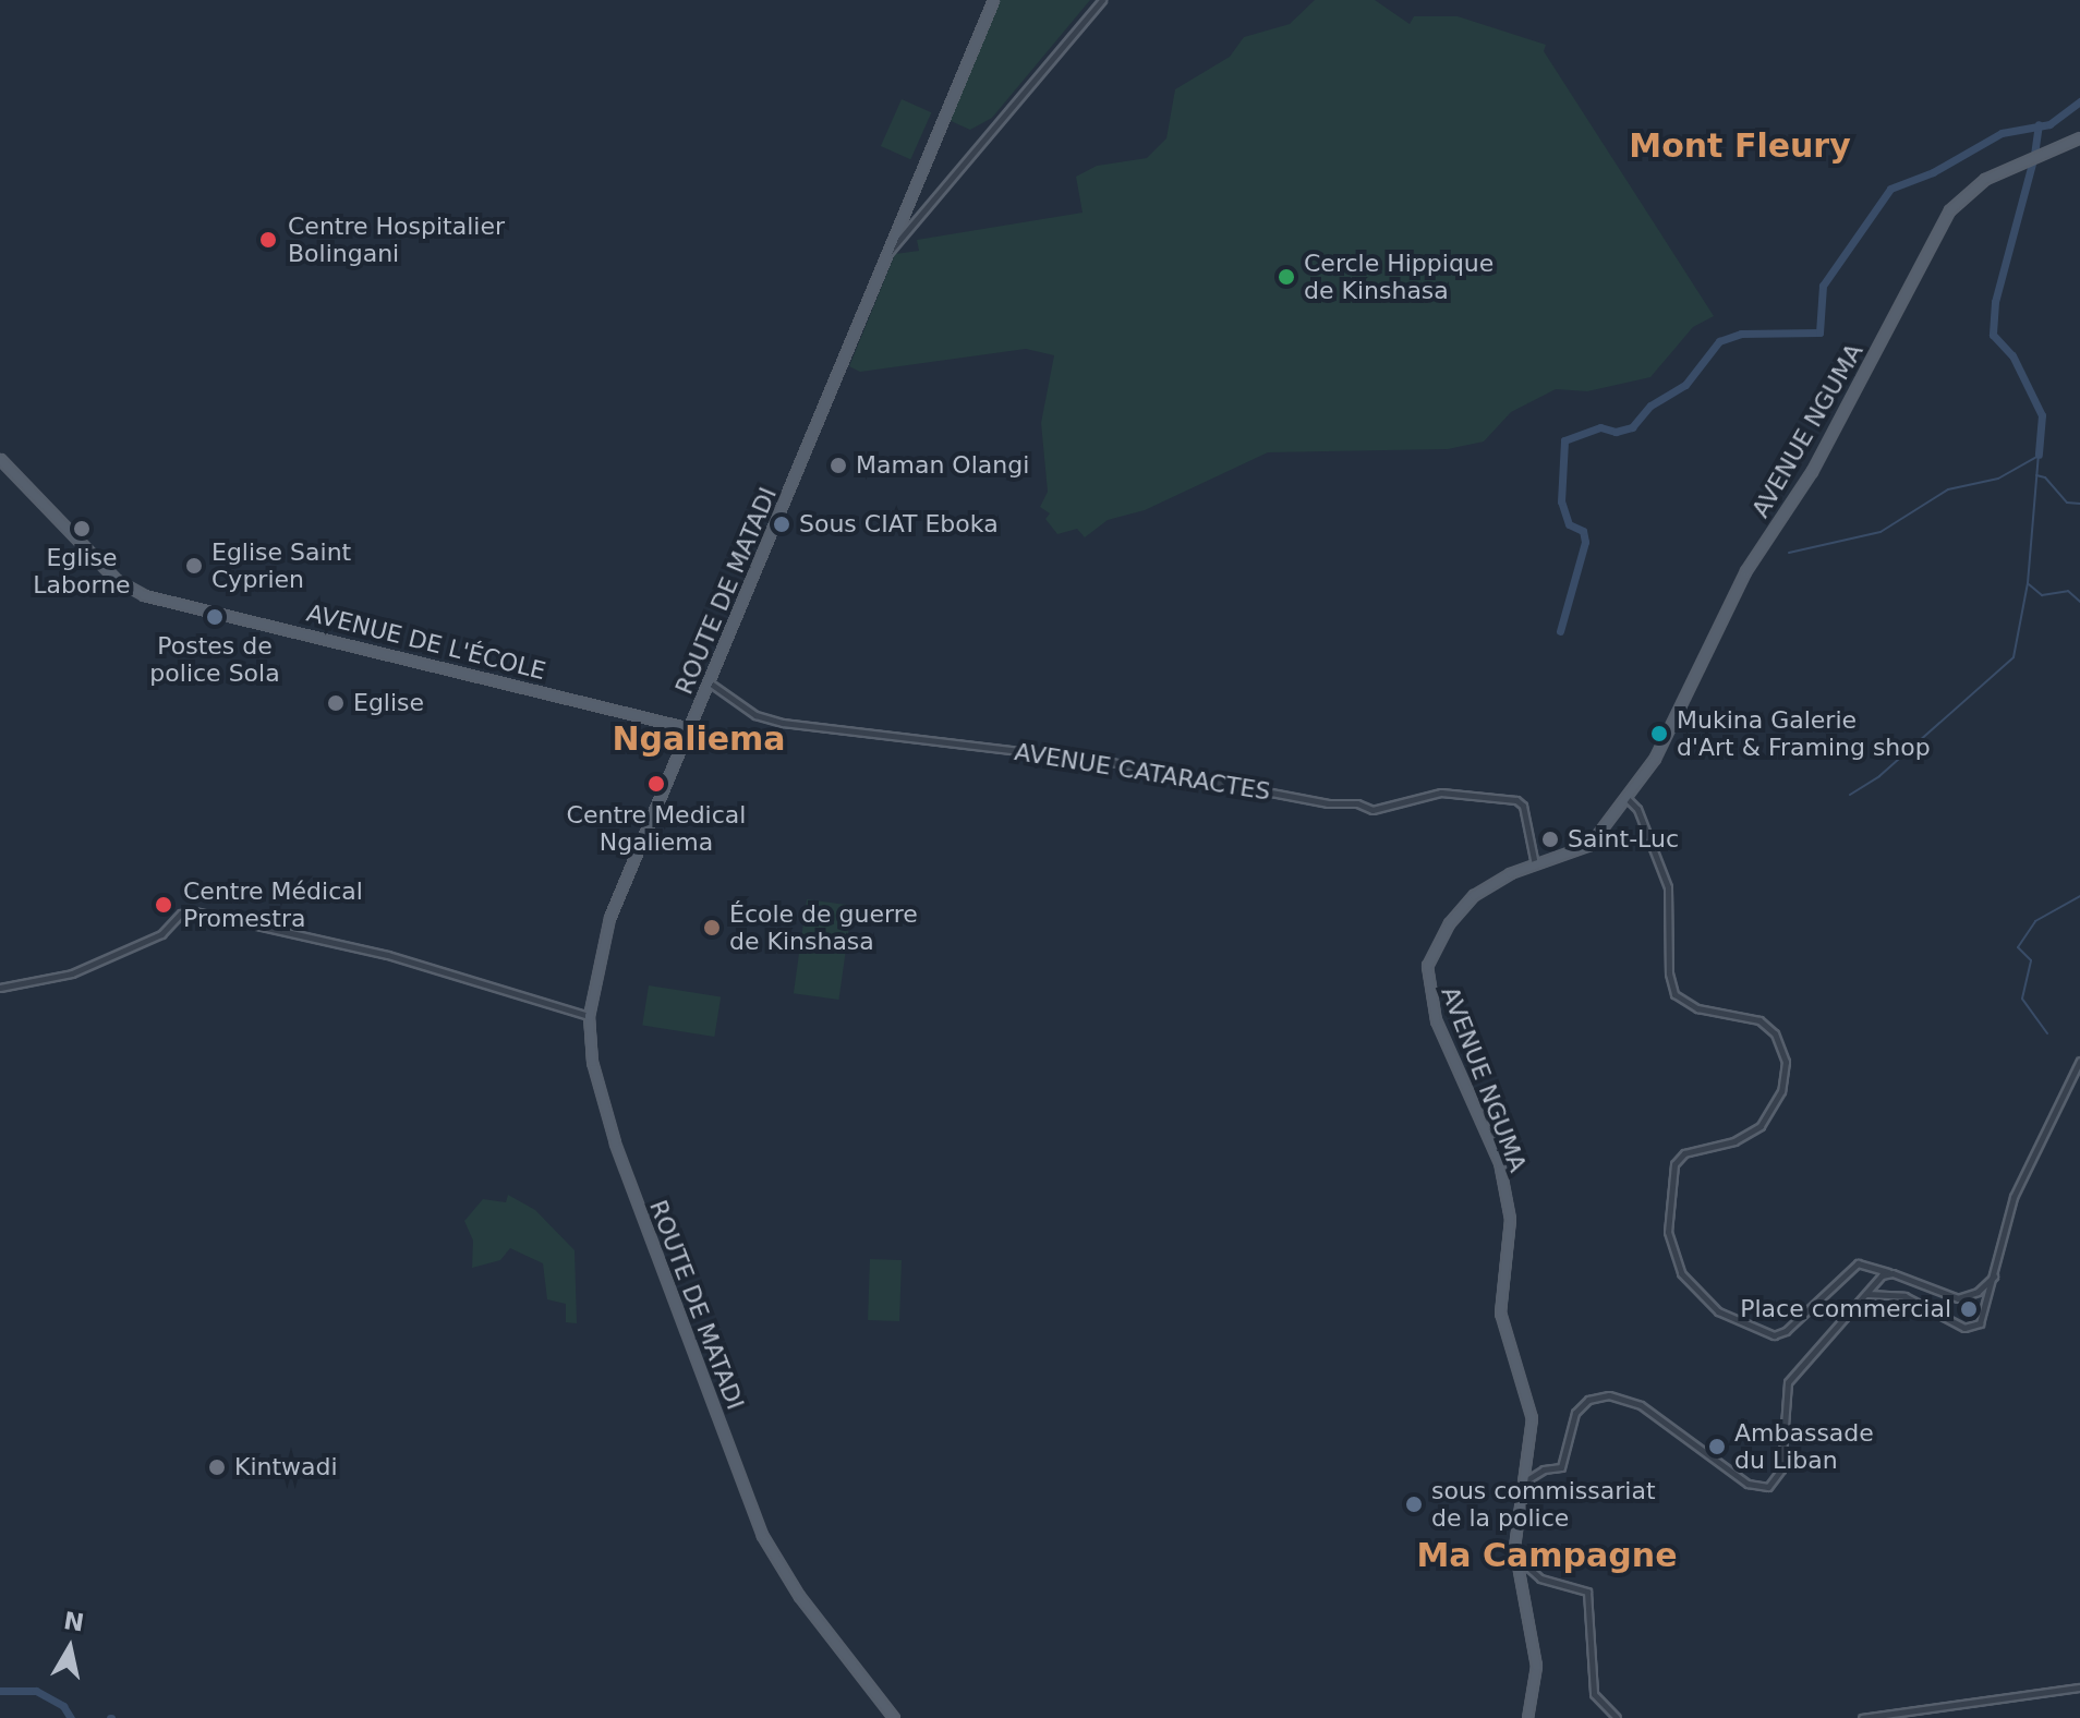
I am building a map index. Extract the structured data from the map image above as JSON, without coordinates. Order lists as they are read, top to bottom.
{
  "streets": {
    "main road": ["AVENUE NGUMA", "ROUTE DE MATADI", "AVENUE DE L'ÉCOLE"],
    "street": ["AVENUE CATARACTES"]
  },
  "crossings": [
    ["AVENUE NGUMA", "AVENUE CATARACTES"],
    ["ROUTE DE MATADI", "AVENUE DE L'ÉCOLE"],
    ["ROUTE DE MATADI", "AVENUE CATARACTES"]
  ],
  "districts": ["Mont Fleury", "Ngaliema", "Ma Campagne"],
  "places": [
    "Centre Hospitalier Bolingani",
    "Cercle Hippique de Kinshasa",
    "Maman Olangi",
    "Sous CIAT Eboka",
    "Eglise Laborne",
    "Eglise Saint Cyprien",
    "Postes de police Sola",
    "Eglise",
    "Mukina Galerie d'Art & Framing shop",
    "Centre Medical Ngaliema",
    "Saint-Luc",
    "Centre Médical Promestra",
    "École de guerre de Kinshasa",
    "Place commercial",
    "Ambassade du Liban",
    "Kintwadi",
    "sous commissariat de la police"
  ],
  "north": "top"
}
